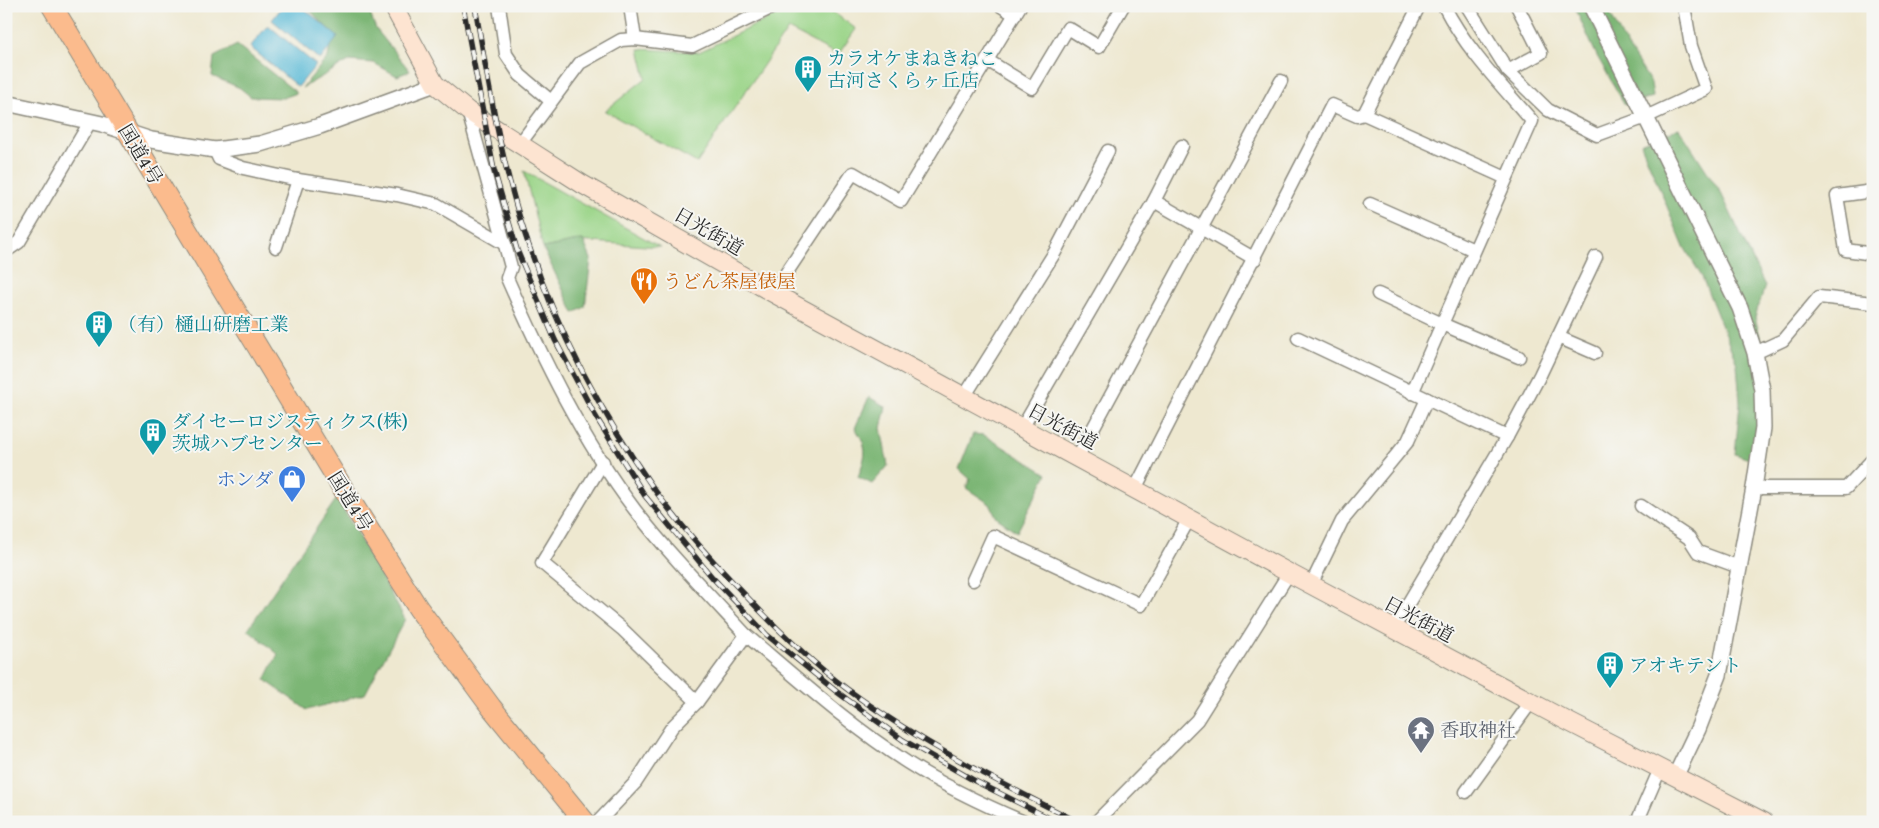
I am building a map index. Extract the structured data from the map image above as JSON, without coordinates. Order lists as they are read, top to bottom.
{
  "streets": {
    "highway": ["国道4号"],
    "main road": ["日光街道"]
  },
  "places": {
    "building": [
      "カラオケまねきねこ 古河さくらヶ丘店",
      "（有）樋山研磨工業",
      "ダイセーロジスティクス(株) 茨城ハブセンター",
      "アオキテント"
    ],
    "restaurant": ["うどん茶屋俵屋"],
    "shop": ["ホンダ"],
    "temple": ["香取神社"]
  }
}
